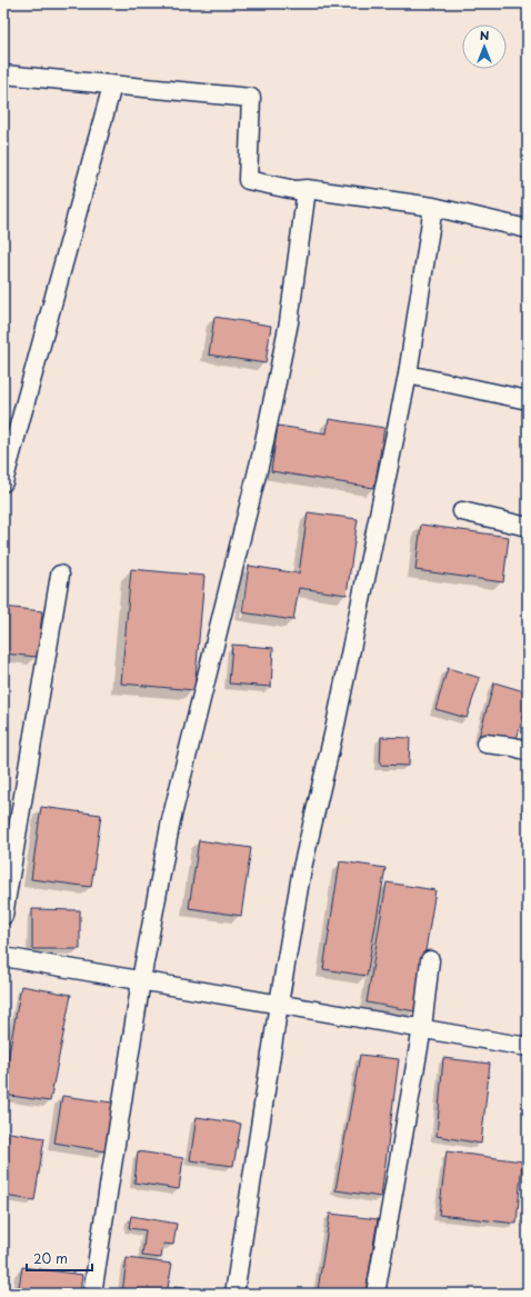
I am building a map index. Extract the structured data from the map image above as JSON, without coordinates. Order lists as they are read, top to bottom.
{
  "scale_bar": "20 m",
  "north": "top"
}
